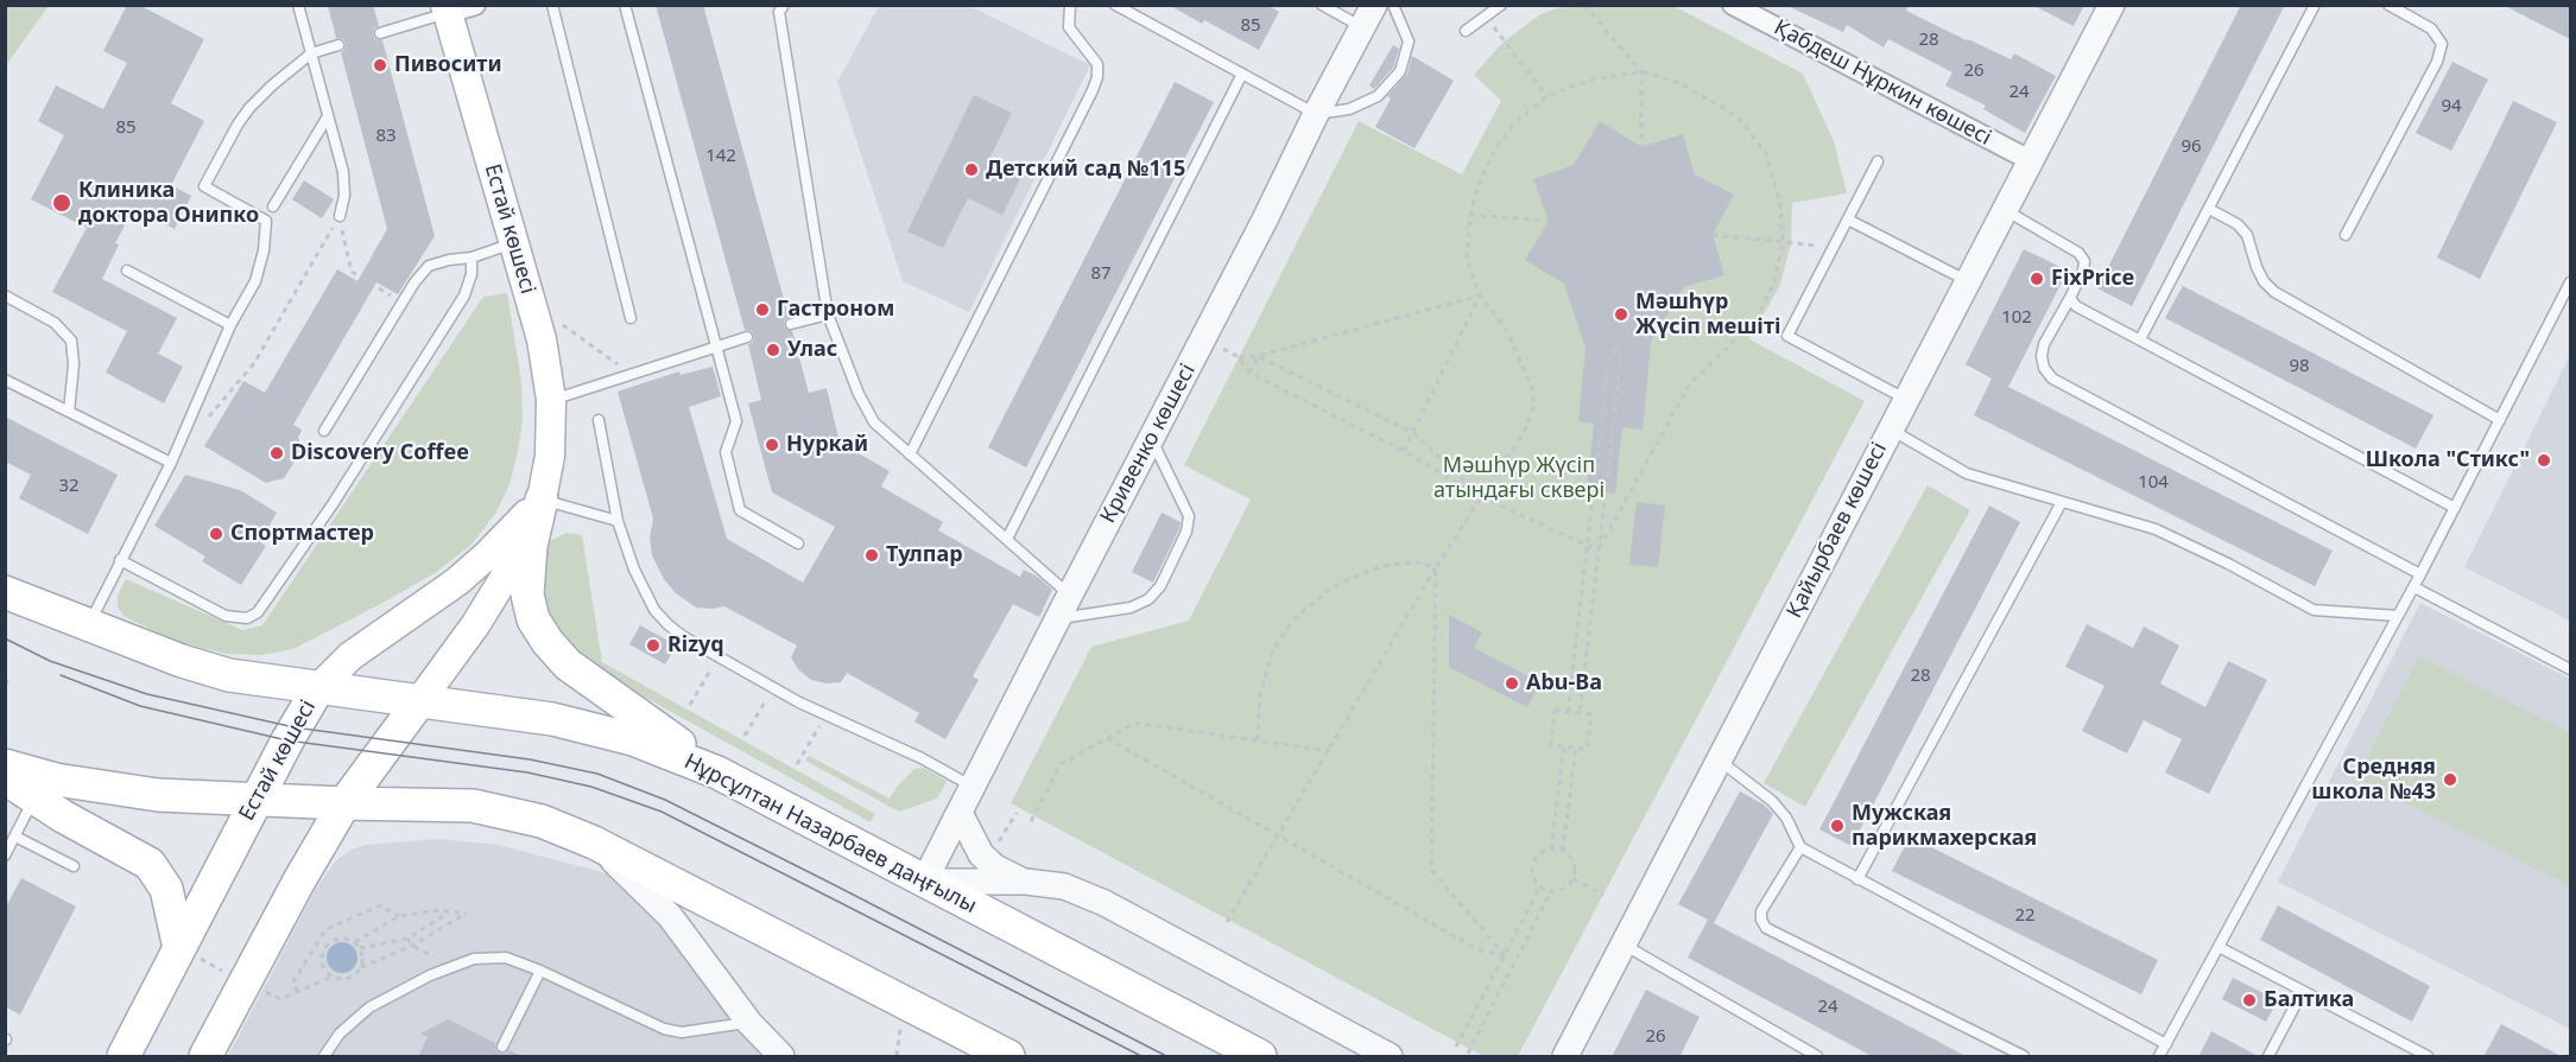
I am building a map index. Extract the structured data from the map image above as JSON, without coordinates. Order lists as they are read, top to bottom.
{
  "streets": {
    "main road": ["Естай көшесі", "Нұрсұлтан Назарбаев даңғылы"],
    "street": ["Қабдеш Нұркин көшесі", "Кривенко көшесі", "Қайырбаев көшесі"]
  },
  "crossings": [
    ["Қабдеш Нұркин көшесі", "Қайырбаев көшесі"],
    ["Естай көшесі", "Нұрсұлтан Назарбаев даңғылы"],
    ["Кривенко көшесі", "Нұрсұлтан Назарбаев даңғылы"]
  ],
  "parks": ["Мәшһүр Жүсіп атындағы сквері"],
  "places": [
    "Пивосити",
    "Детский сад №115",
    "Клиника доктора Онипко",
    "FixPrice",
    "Гастроном",
    "Мәшһүр Жүсіп мешіті",
    "Улас",
    "Нуркай",
    "Discovery Coffee",
    "Школа \"Стикс\"",
    "Спортмастер",
    "Тулпар",
    "Rizyq",
    "Abu-Ba",
    "Средняя школа №43",
    "Мужская парикмахерская",
    "Балтика"
  ],
  "house_numbers": [
    "85",
    "28",
    "26",
    "24",
    "94",
    "85",
    "83",
    "96",
    "142",
    "87",
    "102",
    "98",
    "104",
    "32",
    "28",
    "22",
    "24",
    "26"
  ]
}
